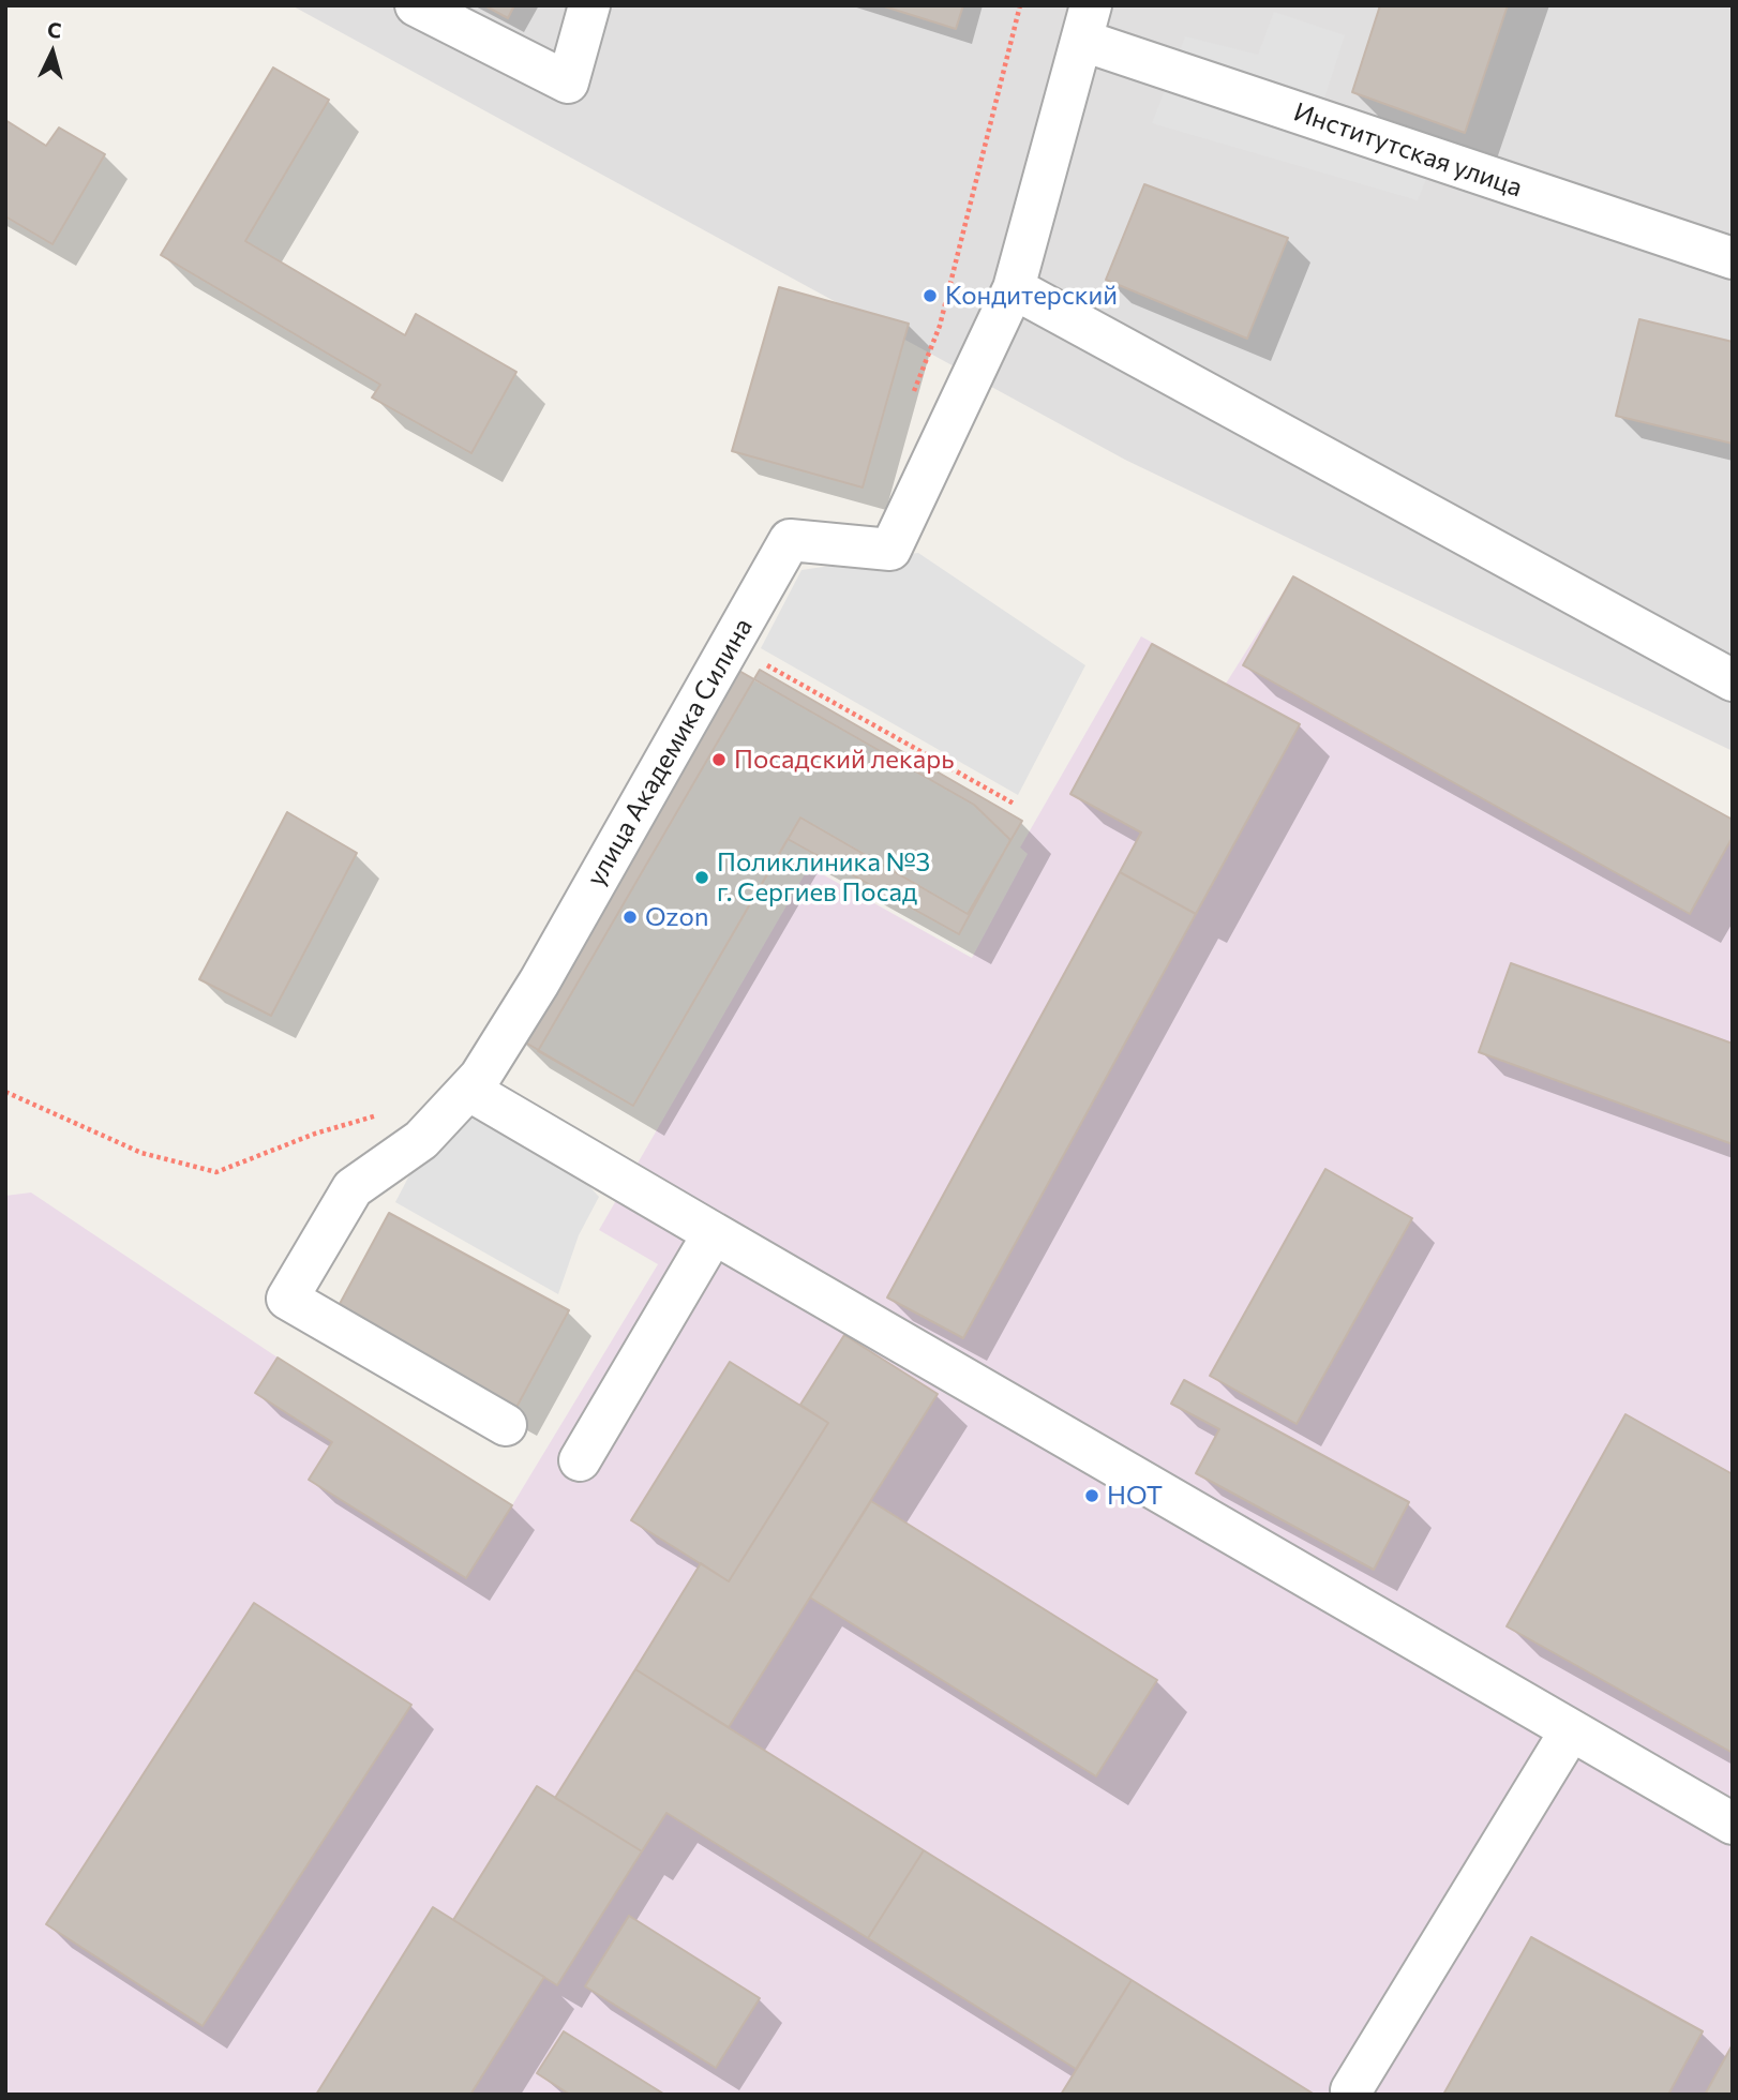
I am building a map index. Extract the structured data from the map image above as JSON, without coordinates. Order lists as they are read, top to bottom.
{
  "streets": {
    "street": ["Институтская улица", "улица Академика Силина"]
  },
  "crossings": [
    ["Институтская улица", "улица Академика Силина"]
  ],
  "places": [
    "Кондитерский",
    "Посадский лекарь",
    "Поликлиника №3 г. Сергиев Посад",
    "Ozon",
    "НОТ"
  ],
  "north": "top"
}
